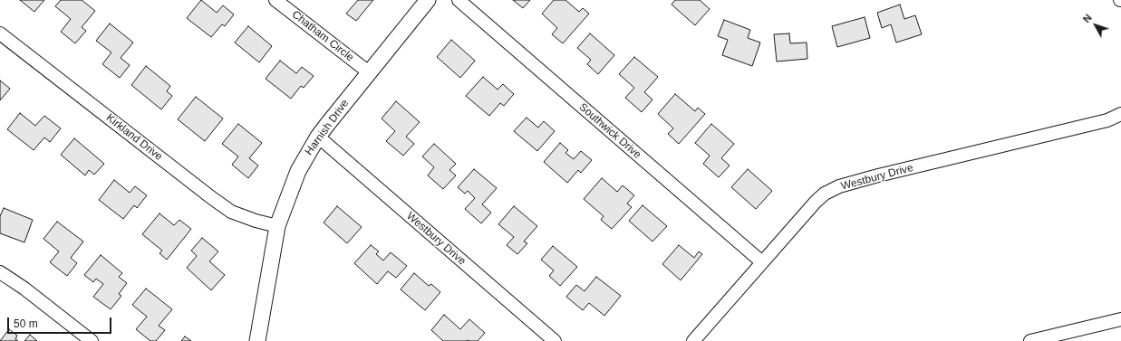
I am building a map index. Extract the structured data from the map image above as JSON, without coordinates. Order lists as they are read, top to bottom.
{
  "streets": {
    "street": [
      "Chatham Circle",
      "Harnish Drive",
      "Southwick Drive",
      "Kirkland Drive",
      "Westbury Drive"
    ]
  },
  "crossings": [
    ["Chatham Circle", "Harnish Drive"],
    ["Harnish Drive", "Kirkland Drive"],
    ["Harnish Drive", "Westbury Drive"],
    ["Southwick Drive", "Westbury Drive"]
  ],
  "scale_bar": "50 m",
  "north": "top left"
}
